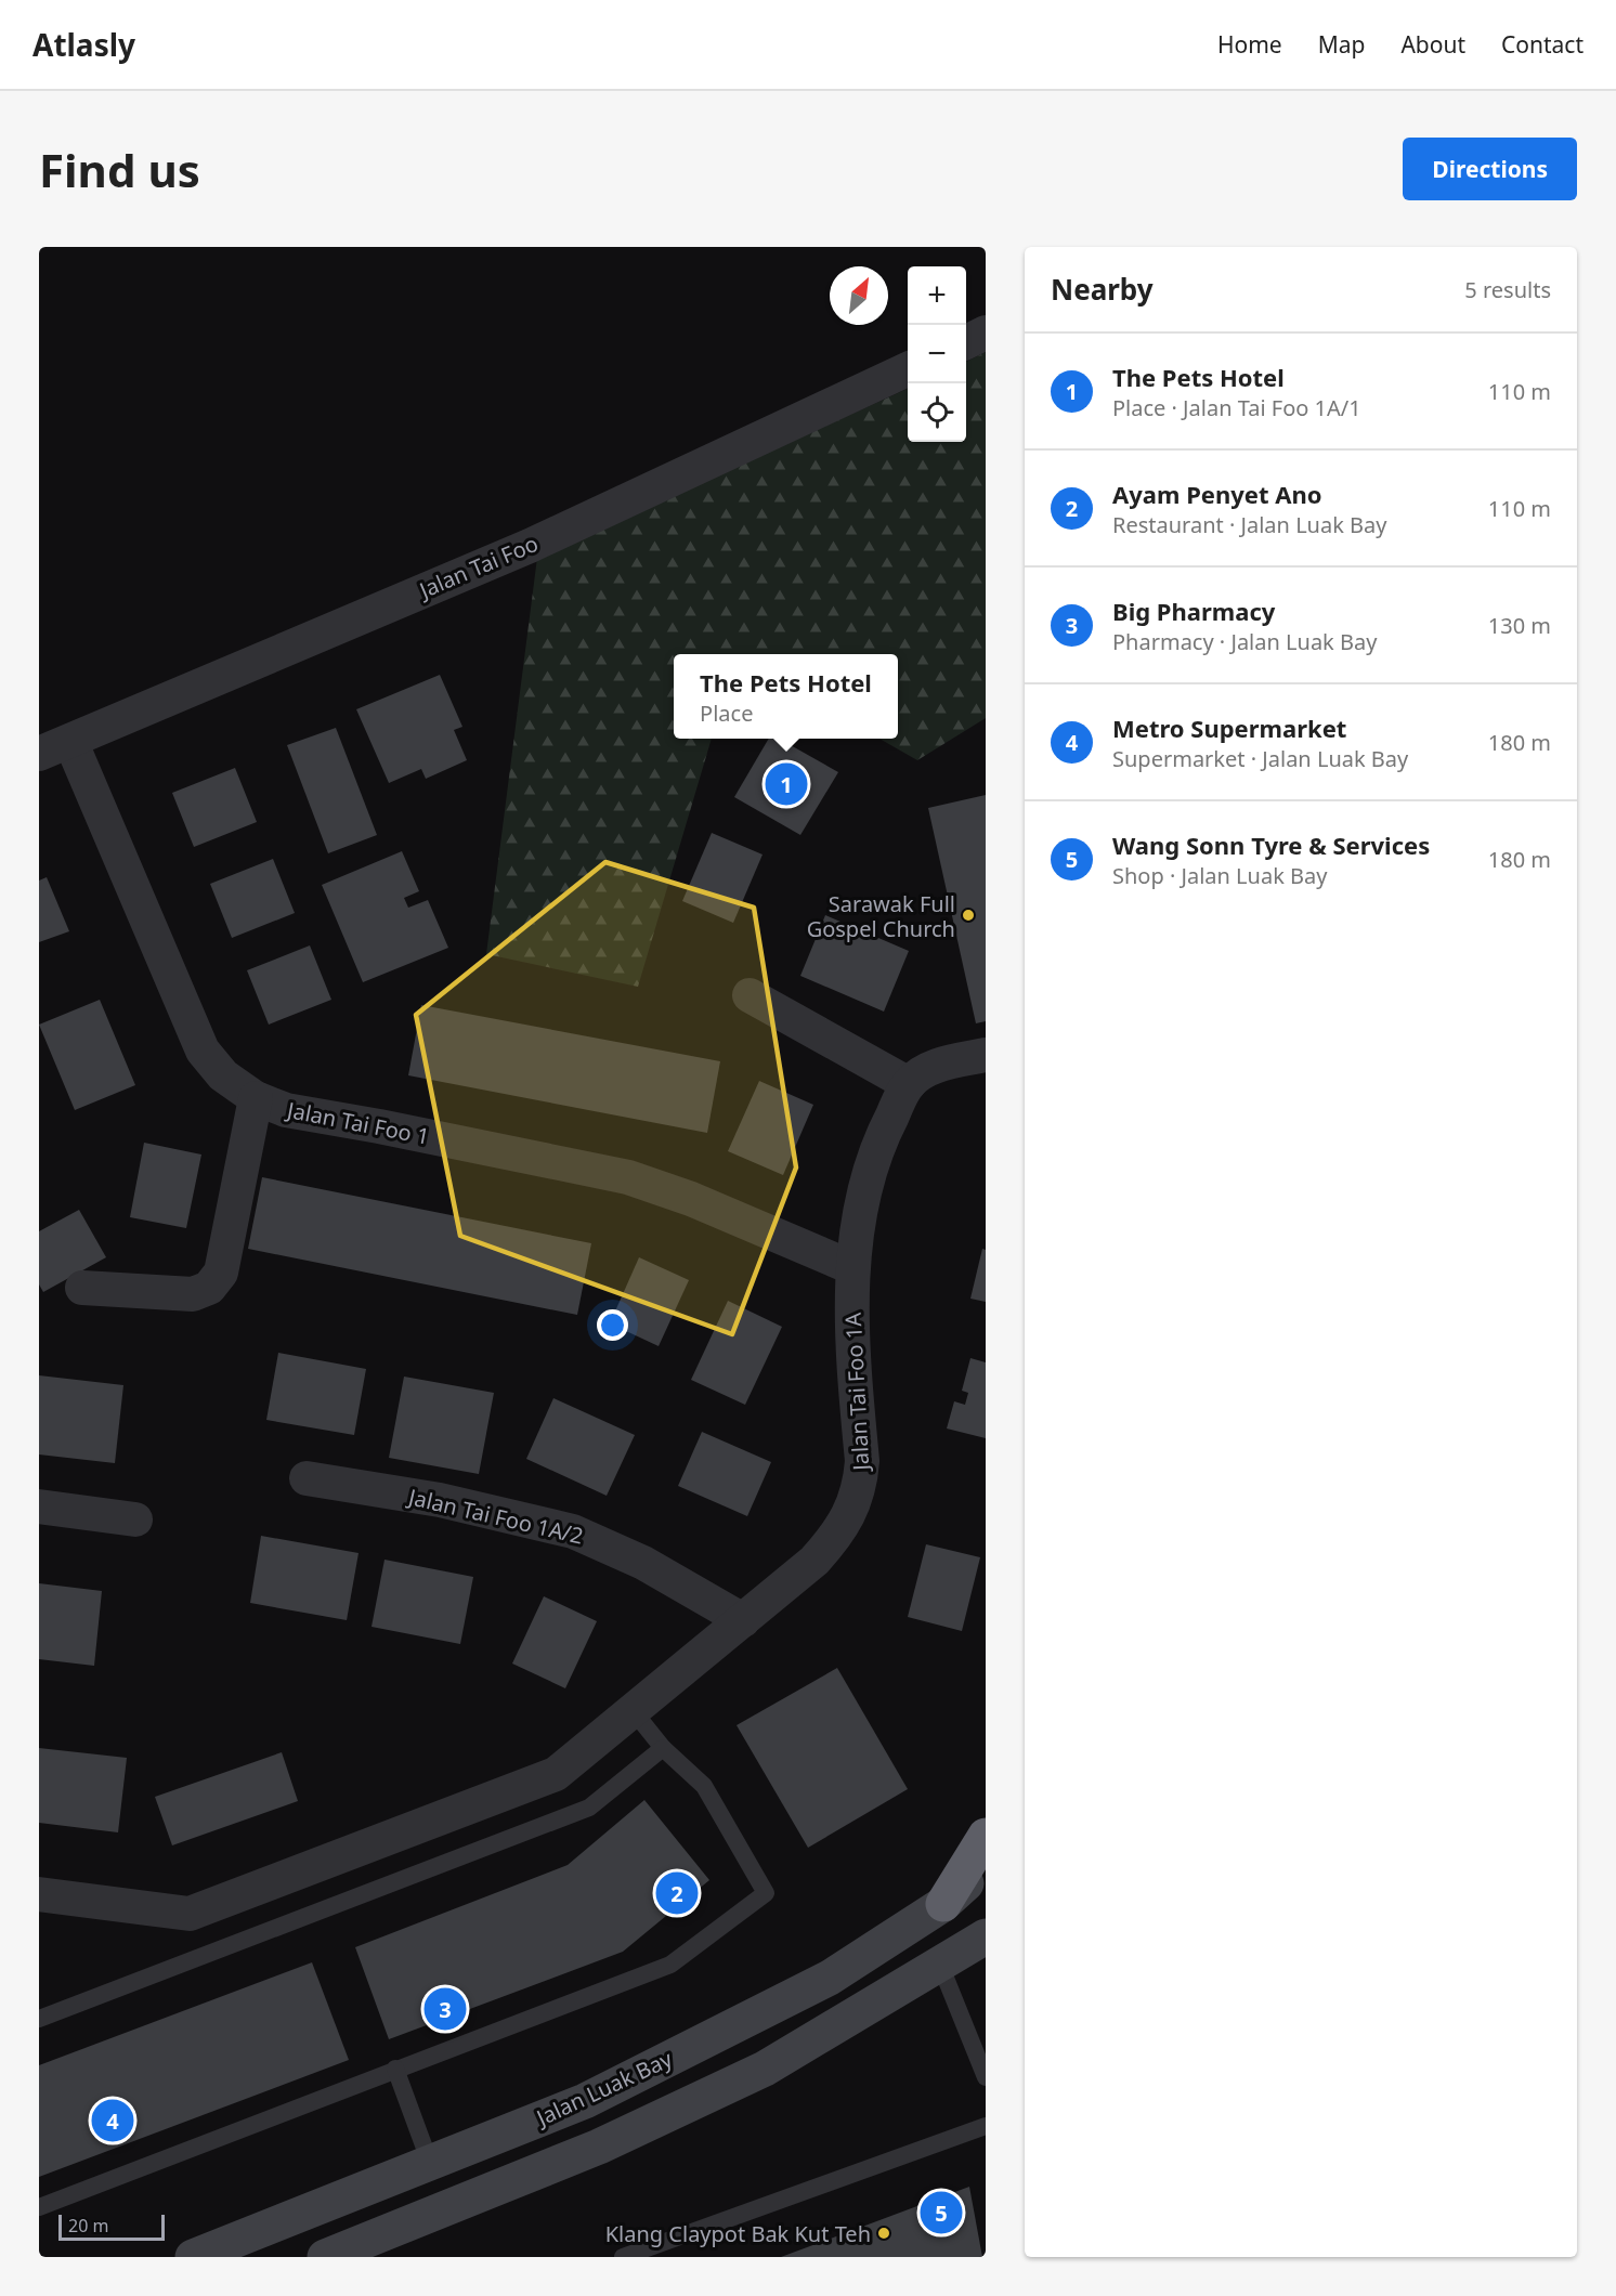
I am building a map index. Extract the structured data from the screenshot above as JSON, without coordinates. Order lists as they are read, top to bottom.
{
  "streets": {
    "street": [
      "Jalan Tai Foo",
      "Jalan Tai Foo 1",
      "Jalan Tai Foo 1A",
      "Jalan Tai Foo 1A/2",
      "Jalan Luak Bay"
    ]
  },
  "crossings": [
    ["Jalan Tai Foo", "Jalan Tai Foo 1"],
    ["Jalan Tai Foo 1", "Jalan Tai Foo 1A"],
    ["Jalan Tai Foo 1A", "Jalan Tai Foo 1A/2"]
  ],
  "places": ["Sarawak Full Gospel Church", "Klang Claypot Bak Kut Teh"],
  "scale_bar": "20 m",
  "north": "top right",
  "page": {
    "header": "Atlasly",
    "nav": [
      "Home",
      "Map",
      "About",
      "Contact"
    ],
    "buttons": "Directions",
    "title": "Find us",
    "heading": ["Nearby", "5 results"],
    "map_buttons": ["+", "−"],
    "list": [
      {
        "mark": "1",
        "name": "The Pets Hotel",
        "note": "Place · Jalan Tai Foo 1A/1",
        "value": "110 m"
      },
      {
        "mark": "2",
        "name": "Ayam Penyet Ano",
        "note": "Restaurant · Jalan Luak Bay",
        "value": "110 m"
      },
      {
        "mark": "3",
        "name": "Big Pharmacy",
        "note": "Pharmacy · Jalan Luak Bay",
        "value": "130 m"
      },
      {
        "mark": "4",
        "name": "Metro Supermarket",
        "note": "Supermarket · Jalan Luak Bay",
        "value": "180 m"
      },
      {
        "mark": "5",
        "name": "Wang Sonn Tyre & Services",
        "note": "Shop · Jalan Luak Bay",
        "value": "180 m"
      }
    ],
    "popup": ["The Pets Hotel", "Place"],
    "pins": [
      "1",
      "2",
      "3",
      "4",
      "5"
    ],
    "scale": "20 m"
  }
}
